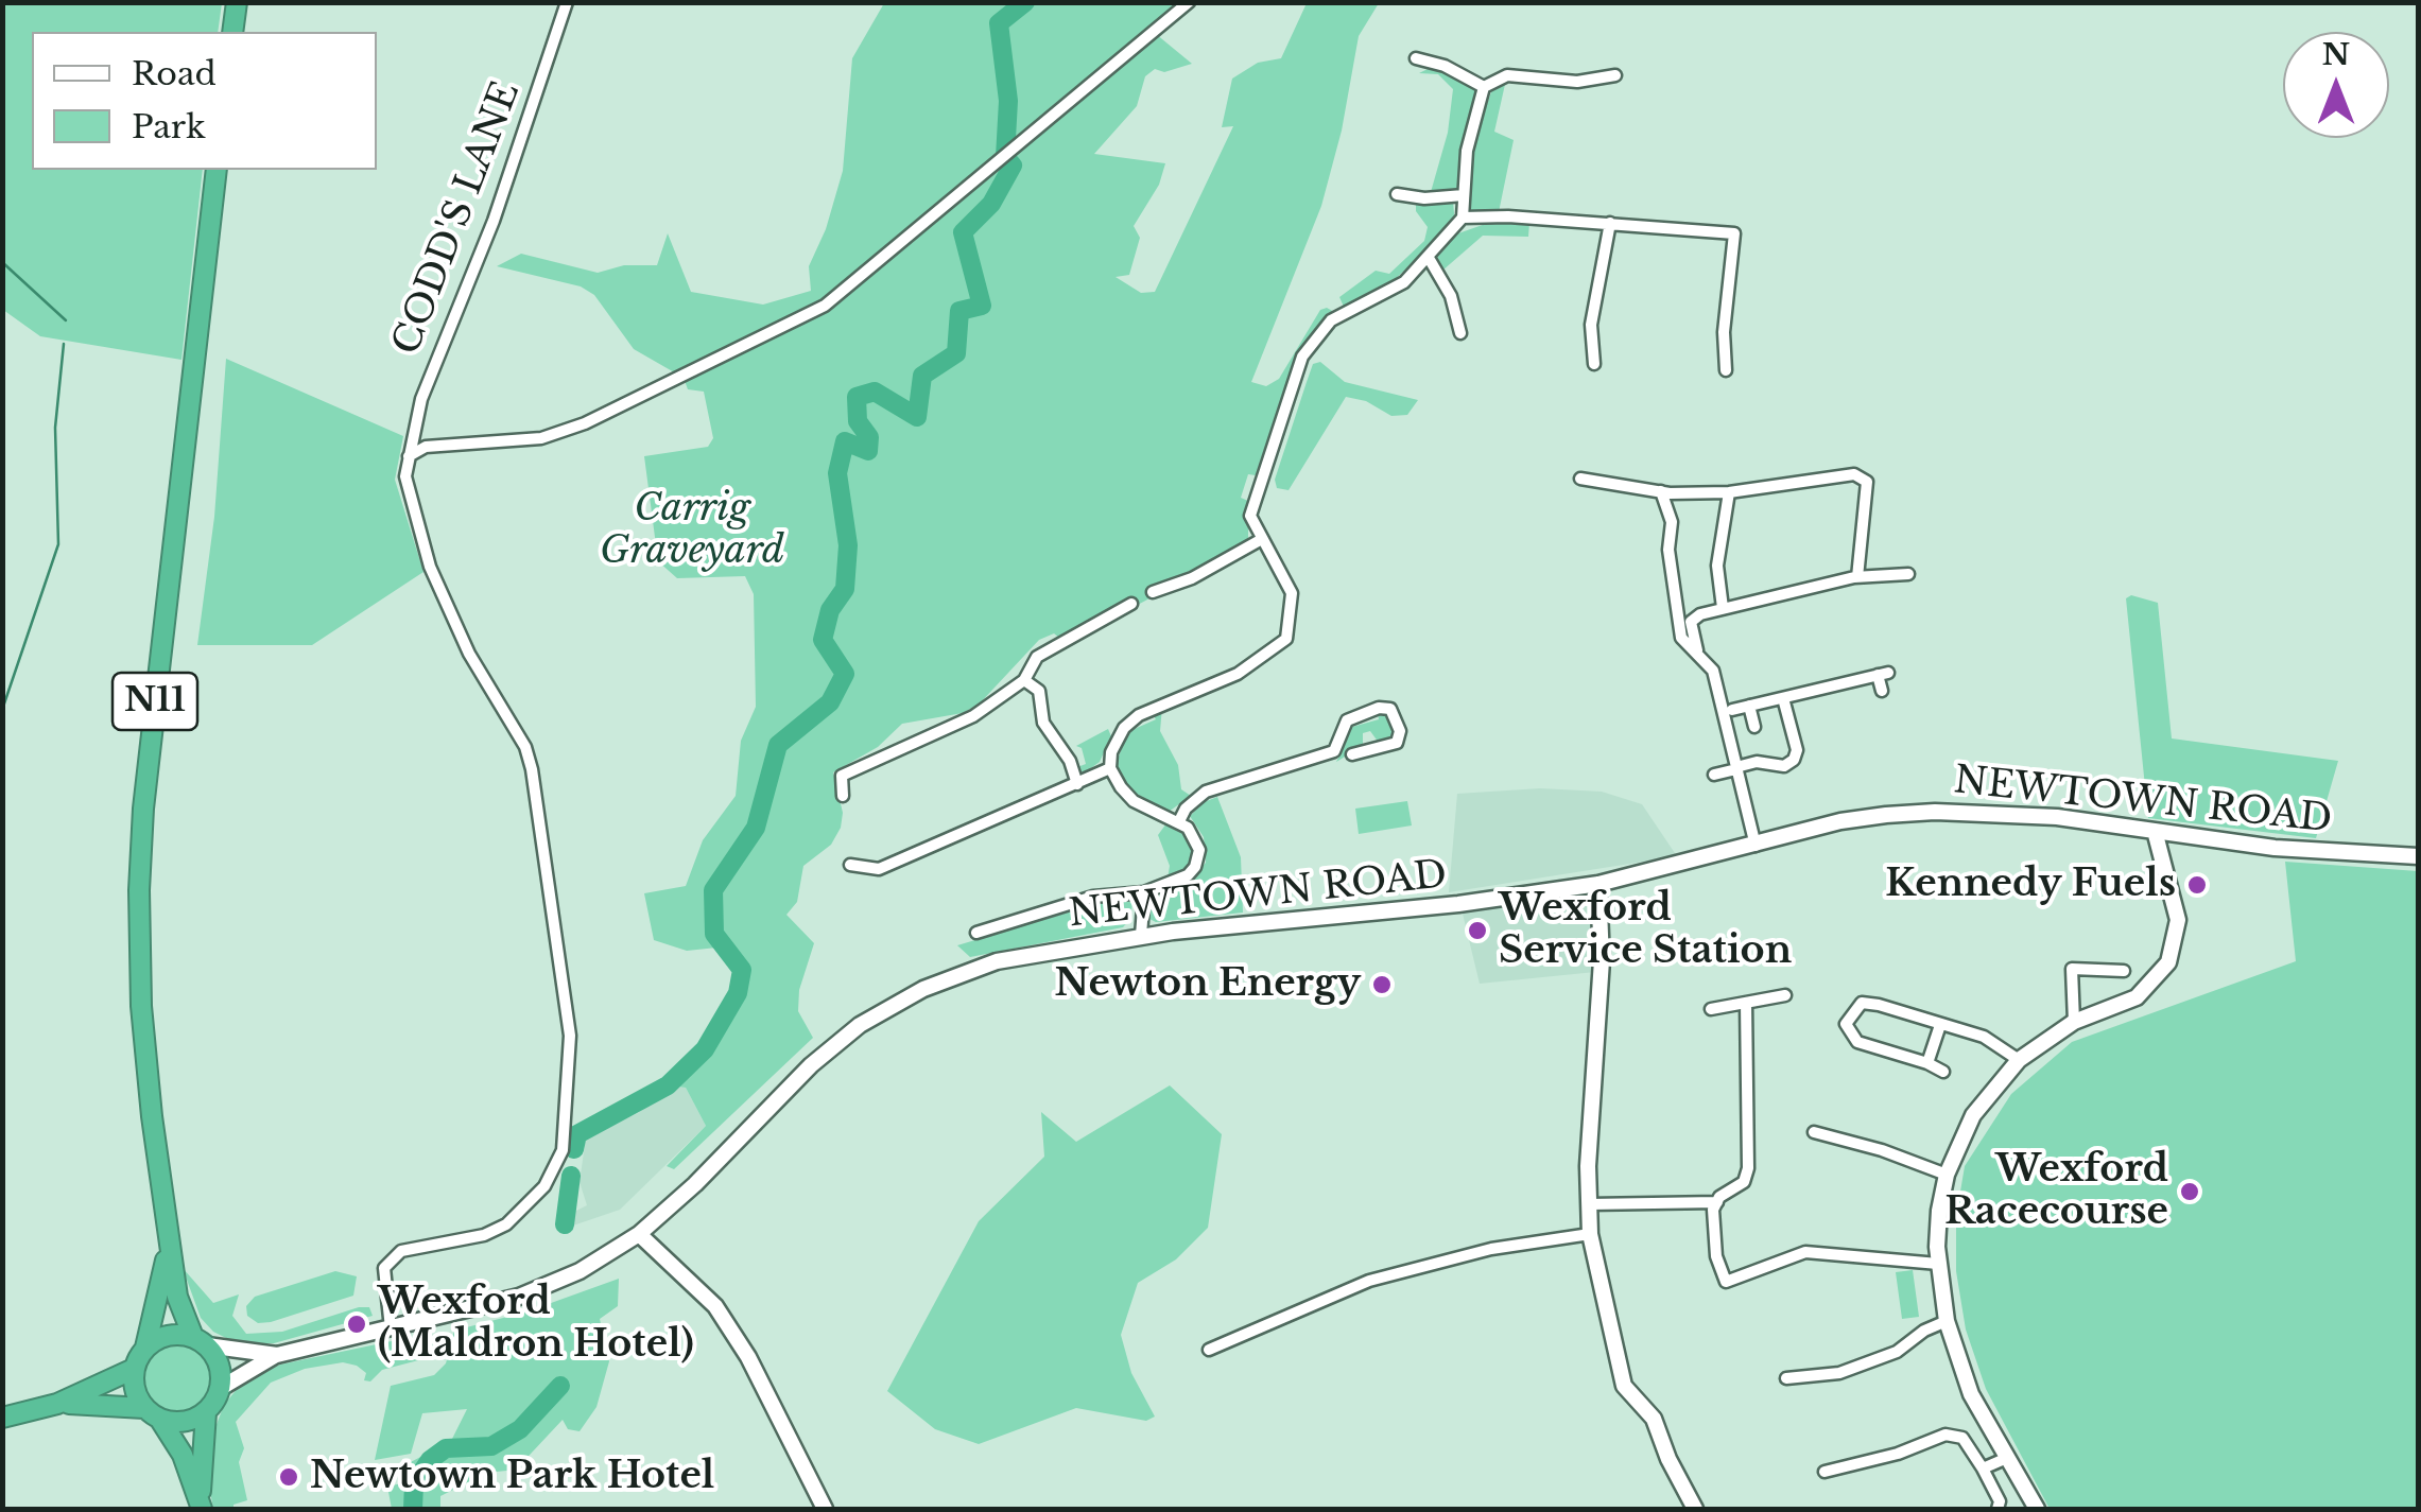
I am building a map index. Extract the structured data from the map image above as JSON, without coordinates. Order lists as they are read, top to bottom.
{
  "streets": {
    "highway": ["N11"],
    "main road": ["NEWTOWN ROAD"],
    "street": ["CODD'S LANE"]
  },
  "crossings": [
    ["CODD'S LANE", "NEWTOWN ROAD"],
    ["N11", "NEWTOWN ROAD"]
  ],
  "parks": ["Carrig Graveyard"],
  "places": [
    "Kennedy Fuels",
    "Wexford Service Station",
    "Newton Energy",
    "Wexford Racecourse",
    "Wexford (Maldron Hotel)",
    "Newtown Park Hotel"
  ],
  "legend": ["Road", "Park"],
  "north": "top"
}
